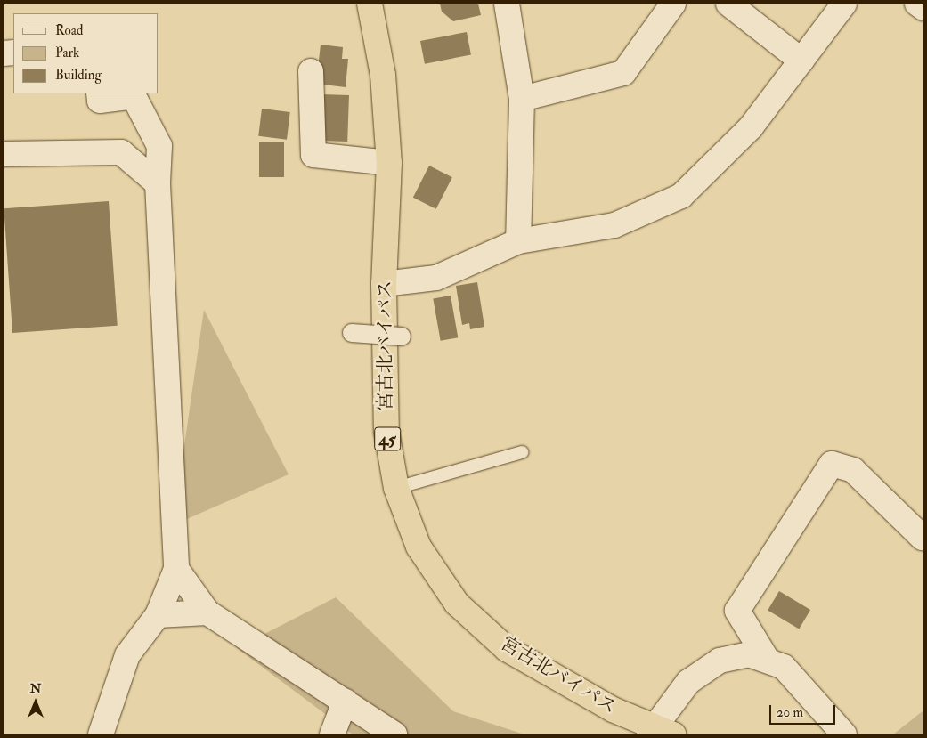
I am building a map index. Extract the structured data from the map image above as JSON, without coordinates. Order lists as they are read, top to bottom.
{
  "streets": {
    "highway": ["宮古北バイパス", "45"]
  },
  "legend": ["Road", "Park", "Building"],
  "scale_bar": "20 m",
  "north": "top"
}
